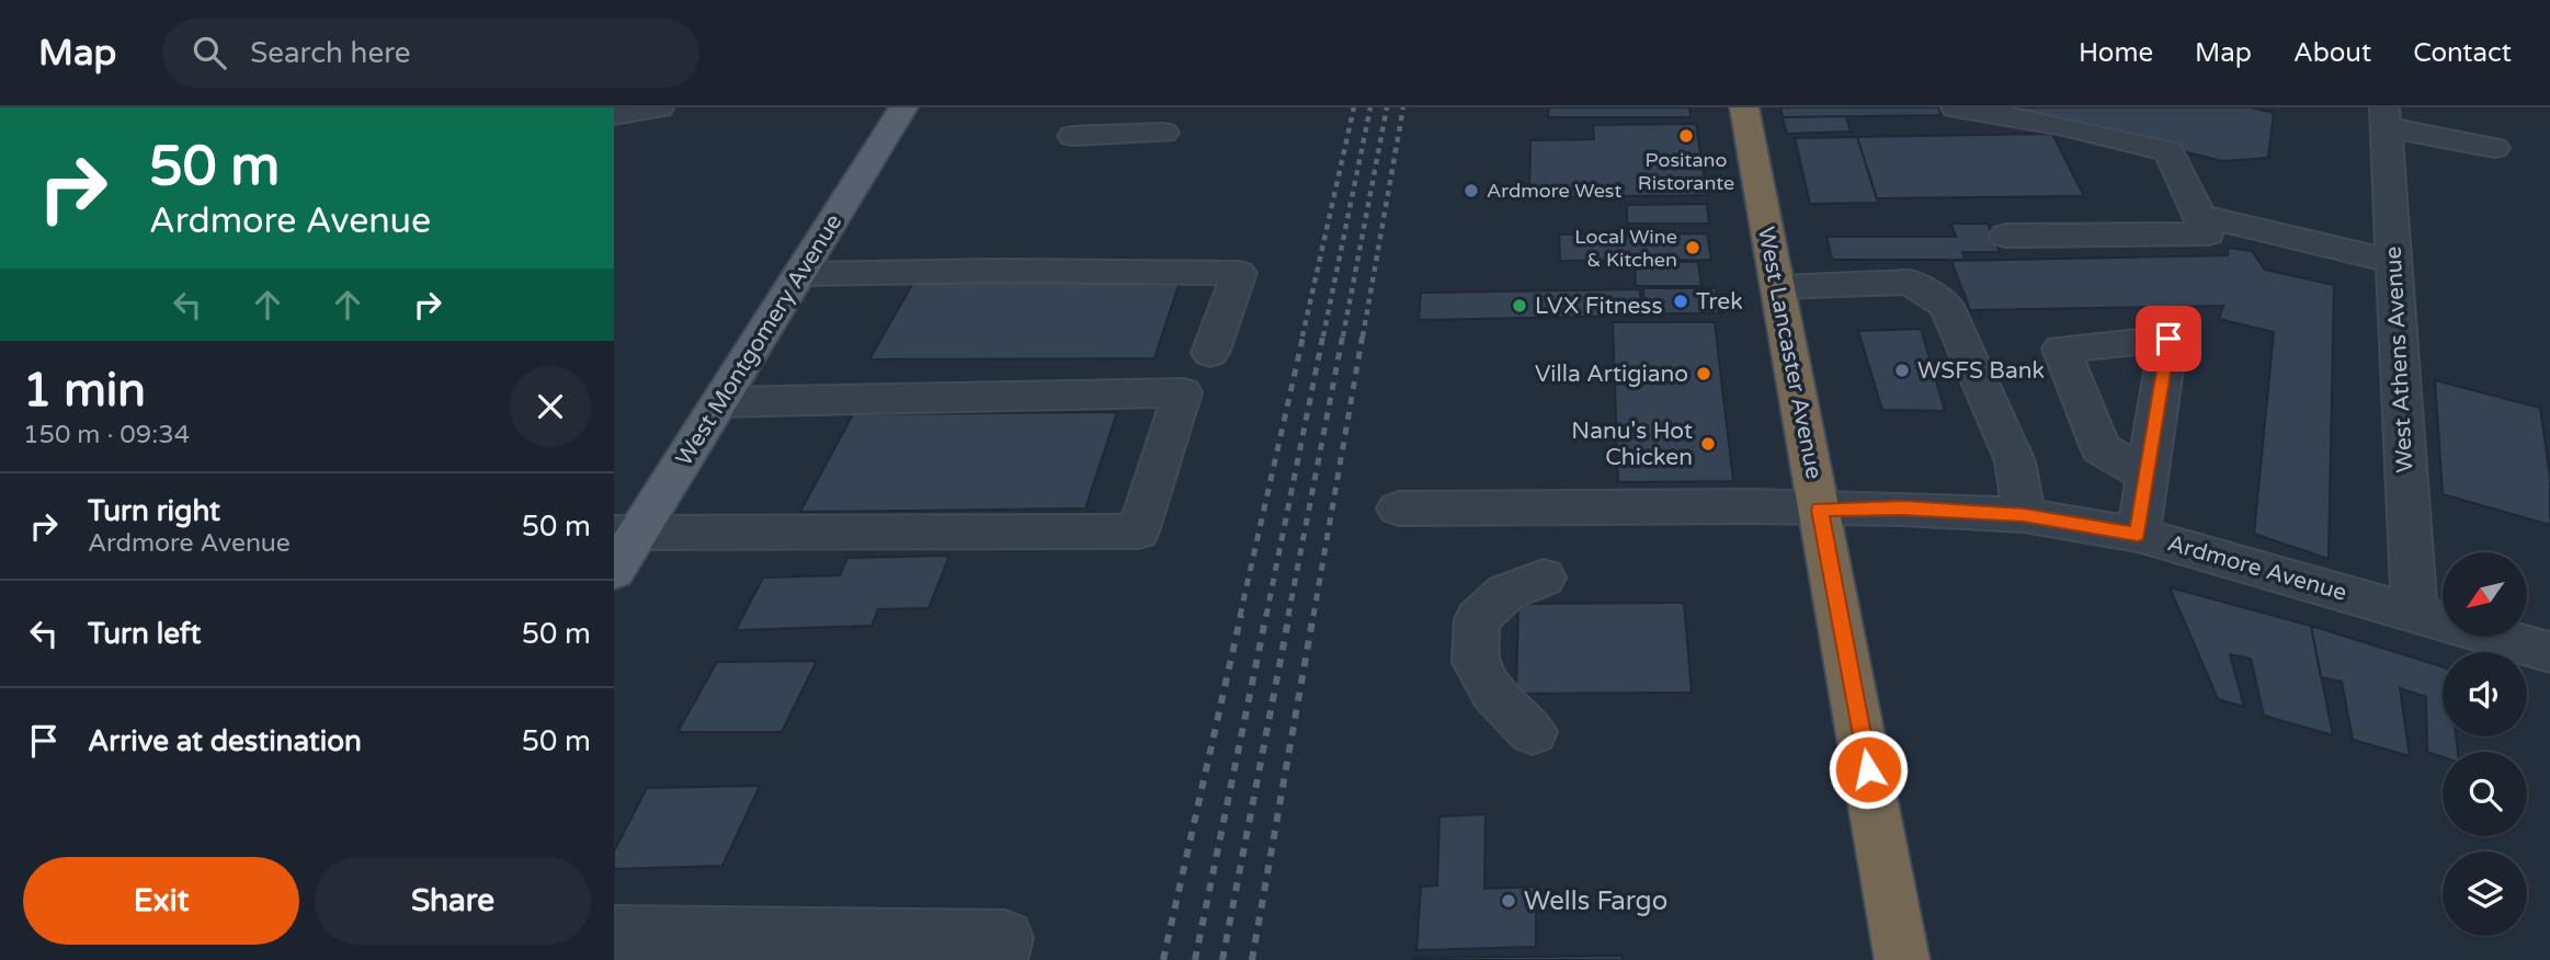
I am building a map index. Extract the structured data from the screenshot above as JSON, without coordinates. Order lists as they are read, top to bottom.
{
  "streets": {
    "highway": ["West Lancaster Avenue"],
    "main road": ["West Montgomery Avenue"],
    "street": ["West Athens Avenue", "Ardmore Avenue"]
  },
  "crossings": [
    ["West Lancaster Avenue", "Ardmore Avenue"],
    ["West Athens Avenue", "Ardmore Avenue"]
  ],
  "places": [
    "Positano Ristorante",
    "Ardmore West",
    "Local Wine & Kitchen",
    "Trek",
    "LVX Fitness",
    "WSFS Bank",
    "Villa Artigiano",
    "Nanu's Hot Chicken",
    "Wells Fargo"
  ],
  "north": "bottom left",
  "page": {
    "header": "Map",
    "search": "Search here",
    "nav": [
      "Home",
      "Map",
      "About",
      "Contact"
    ],
    "turn": ["50 m", "Ardmore Avenue"],
    "heading": ["1 min", "150 m · 09:34"],
    "list": [
      {
        "name": "Turn right",
        "note": "Ardmore Avenue",
        "value": "50 m"
      },
      {
        "name": "Turn left",
        "value": "50 m"
      },
      {
        "name": "Arrive at destination",
        "value": "50 m"
      }
    ],
    "buttons": ["Exit", "Share"]
  }
}
